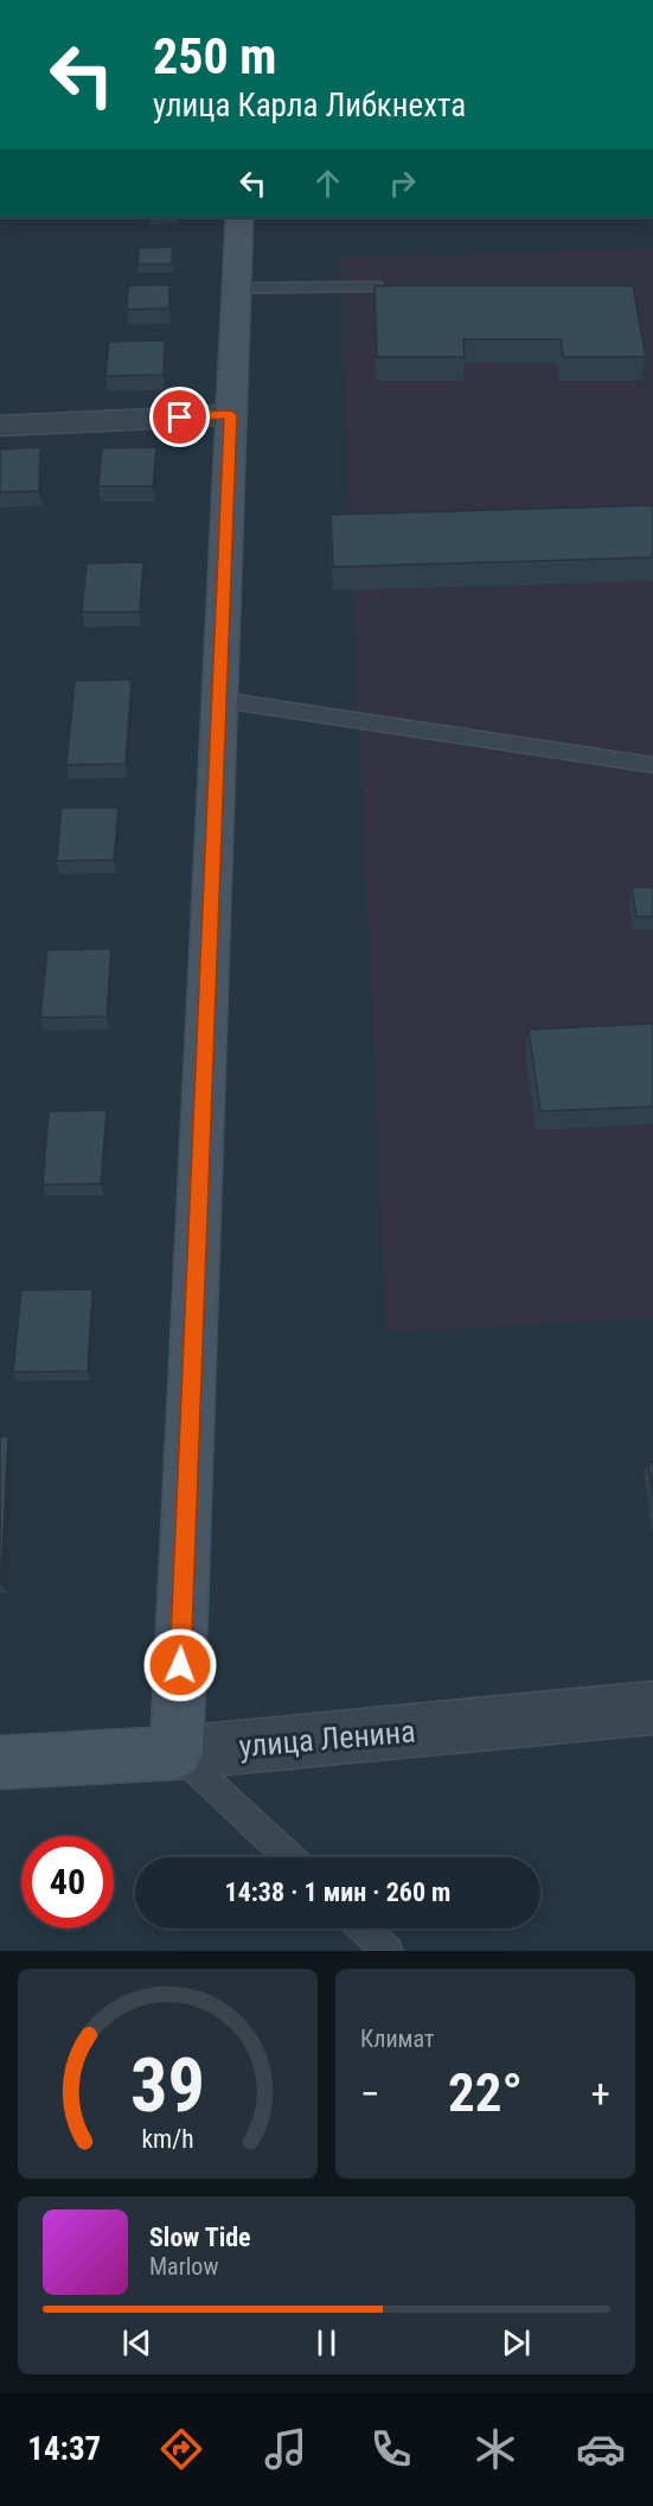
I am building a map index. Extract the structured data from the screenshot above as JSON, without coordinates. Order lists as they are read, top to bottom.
{
  "streets": {
    "street": ["улица Ленина"]
  },
  "page": {
    "turn": ["250 m", "улица Карла Либкнехта"],
    "limit": "40",
    "trip": "14:38 · 1 мин · 260 m",
    "tile": "Климат",
    "heat": ["−", "22°", "+"],
    "song": ["Slow Tide", "Marlow"],
    "tabs": "14:37",
    "gauge": ["39", "km/h"]
  }
}
